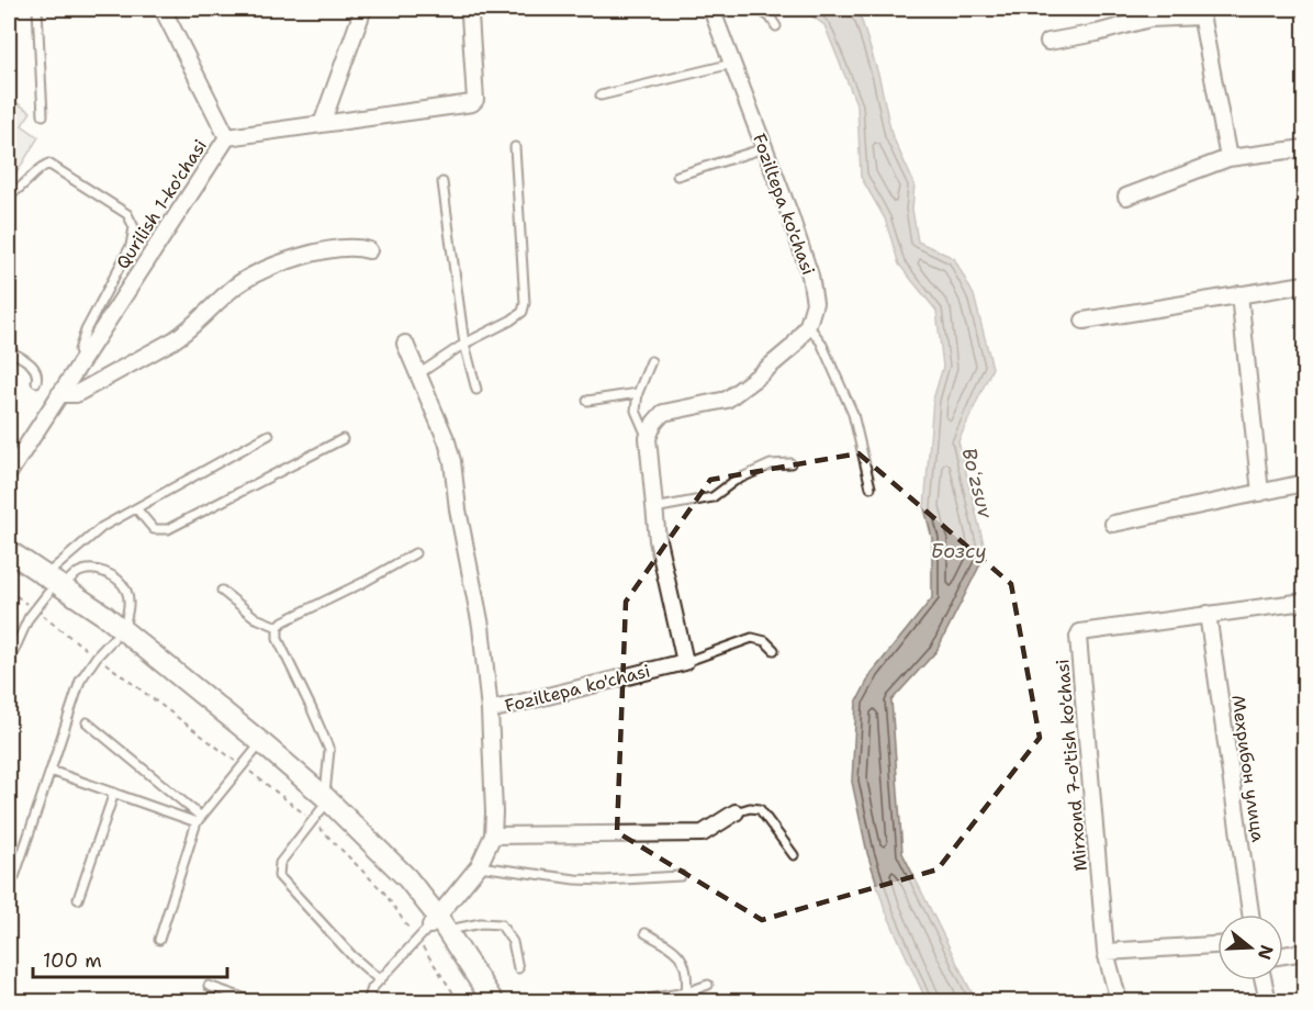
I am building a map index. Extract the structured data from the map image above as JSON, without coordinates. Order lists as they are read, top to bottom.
{
  "streets": {
    "street": [
      "Qurilish 1-ko'chasi",
      "Foziltepa ko'chasi",
      "Mirxond 7-o'tish ko'chasi",
      "Мехрибон улица"
    ]
  },
  "crossings": [
    ["Mirxond 7-o'tish ko'chasi", "Мехрибон улица"]
  ],
  "water": ["Boʻzsuv", "Бозсу"],
  "scale_bar": "100 m",
  "north": "right"
}
